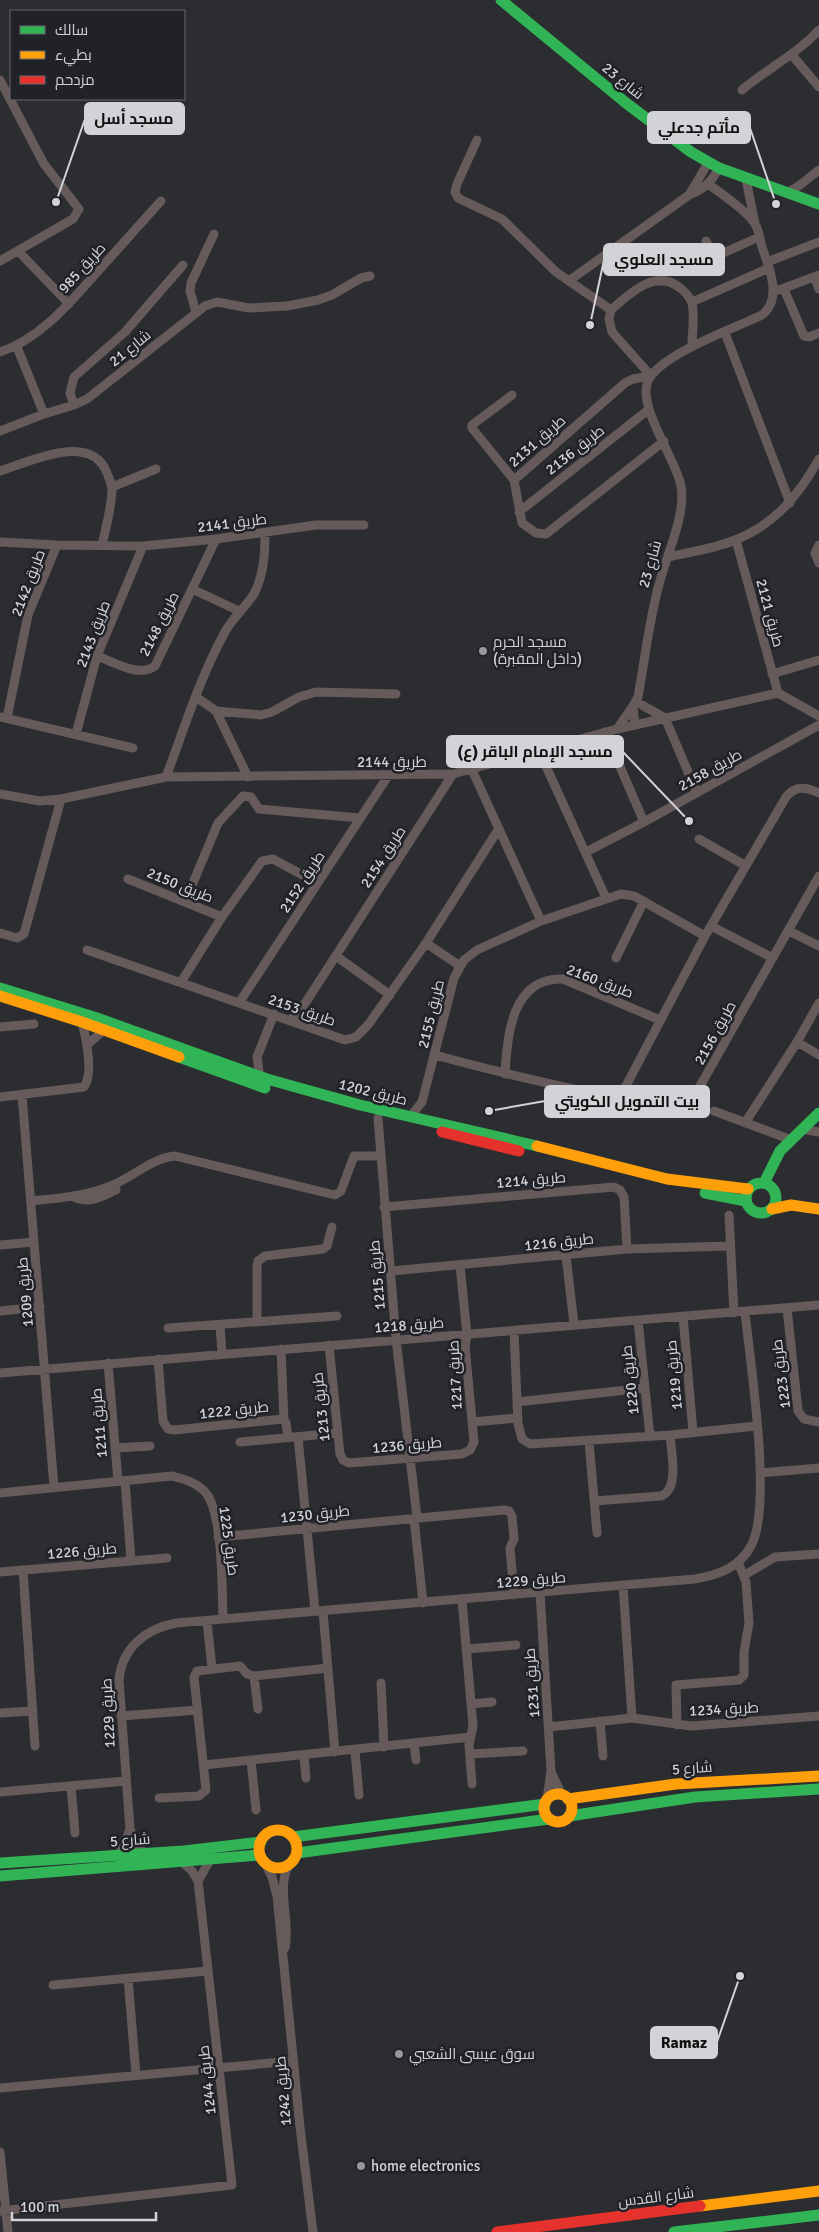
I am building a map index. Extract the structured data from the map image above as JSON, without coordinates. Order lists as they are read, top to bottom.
{
  "streets": {
    "street": [
      "شارع 23",
      "طريق 985",
      "شارع 21",
      "طريق 2131",
      "طريق 2136",
      "طريق 2141",
      "طريق 2142",
      "طريق 2121",
      "طريق 2148",
      "طريق 2143",
      "طريق 2144",
      "طريق 2158",
      "طريق 2154",
      "طريق 2152",
      "طريق 2150",
      "طريق 2160",
      "طريق 2153",
      "طريق 2155",
      "طريق 2156",
      "طريق 1202",
      "طريق 1214",
      "طريق 1216",
      "طريق 1215",
      "طريق 1209",
      "طريق 1218",
      "طريق 1223",
      "طريق 1217",
      "طريق 1219",
      "طريق 1220",
      "طريق 1213",
      "طريق 1222",
      "طريق 1211",
      "طريق 1236",
      "طريق 1230",
      "طريق 1225",
      "طريق 1226",
      "طريق 1229",
      "طريق 1231",
      "طريق 1234",
      "شارع 5",
      "طريق 1244",
      "طريق 1242",
      "شارع القدس"
    ]
  },
  "crossings": [
    ["شارع 23", "طريق 2131"],
    ["شارع 23", "طريق 2136"],
    ["شارع 23", "طريق 2144"],
    ["طريق 2141", "طريق 2142"],
    ["طريق 2141", "طريق 2148"],
    ["طريق 2141", "طريق 2143"],
    ["طريق 2142", "طريق 2143"],
    ["طريق 2121", "طريق 2144"],
    ["طريق 2148", "طريق 2143"],
    ["طريق 2144", "طريق 2154"],
    ["طريق 2144", "طريق 2152"],
    ["طريق 2154", "طريق 2153"],
    ["طريق 2152", "طريق 2150"],
    ["طريق 2152", "طريق 2153"],
    ["طريق 2150", "طريق 2153"],
    ["طريق 2160", "طريق 2156"],
    ["طريق 2155", "طريق 2156"],
    ["طريق 2155", "طريق 1202"],
    ["طريق 1202", "طريق 1215"],
    ["طريق 1214", "طريق 1216"],
    ["طريق 1214", "طريق 1215"],
    ["طريق 1216", "طريق 1215"],
    ["طريق 1216", "طريق 1217"],
    ["طريق 1215", "طريق 1218"],
    ["طريق 1215", "طريق 1236"],
    ["طريق 1215", "طريق 1230"],
    ["طريق 1209", "طريق 1218"],
    ["طريق 1209", "طريق 1225"],
    ["طريق 1218", "طريق 1223"],
    ["طريق 1218", "طريق 1217"],
    ["طريق 1218", "طريق 1219"],
    ["طريق 1218", "طريق 1220"],
    ["طريق 1218", "طريق 1213"],
    ["طريق 1218", "طريق 1222"],
    ["طريق 1218", "طريق 1211"],
    ["طريق 1218", "طريق 1229"],
    ["طريق 1217", "طريق 1236"],
    ["طريق 1213", "طريق 1236"],
    ["طريق 1211", "طريق 1225"],
    ["طريق 1230", "طريق 1225"],
    ["طريق 1230", "طريق 1229"],
    ["طريق 1225", "طريق 1229"],
    ["طريق 1229", "طريق 1231"],
    ["طريق 1229", "شارع 5"],
    ["طريق 1231", "طريق 1234"],
    ["طريق 1231", "شارع 5"],
    ["شارع 5", "طريق 1242"]
  ],
  "places": [
    "مسجد أسل",
    "مأتم جدعلي",
    "مسجد العلوي",
    "مسجد الحرم (داخل المقبرة)",
    "مسجد الإمام الباقر (ع)",
    "بيت التمويل الكويتي",
    "Ramaz",
    "سوق عيسى الشعبي",
    "home electronics"
  ],
  "legend": ["سالك", "بطيء", "مزدحم"],
  "scale_bar": "100 m"
}
